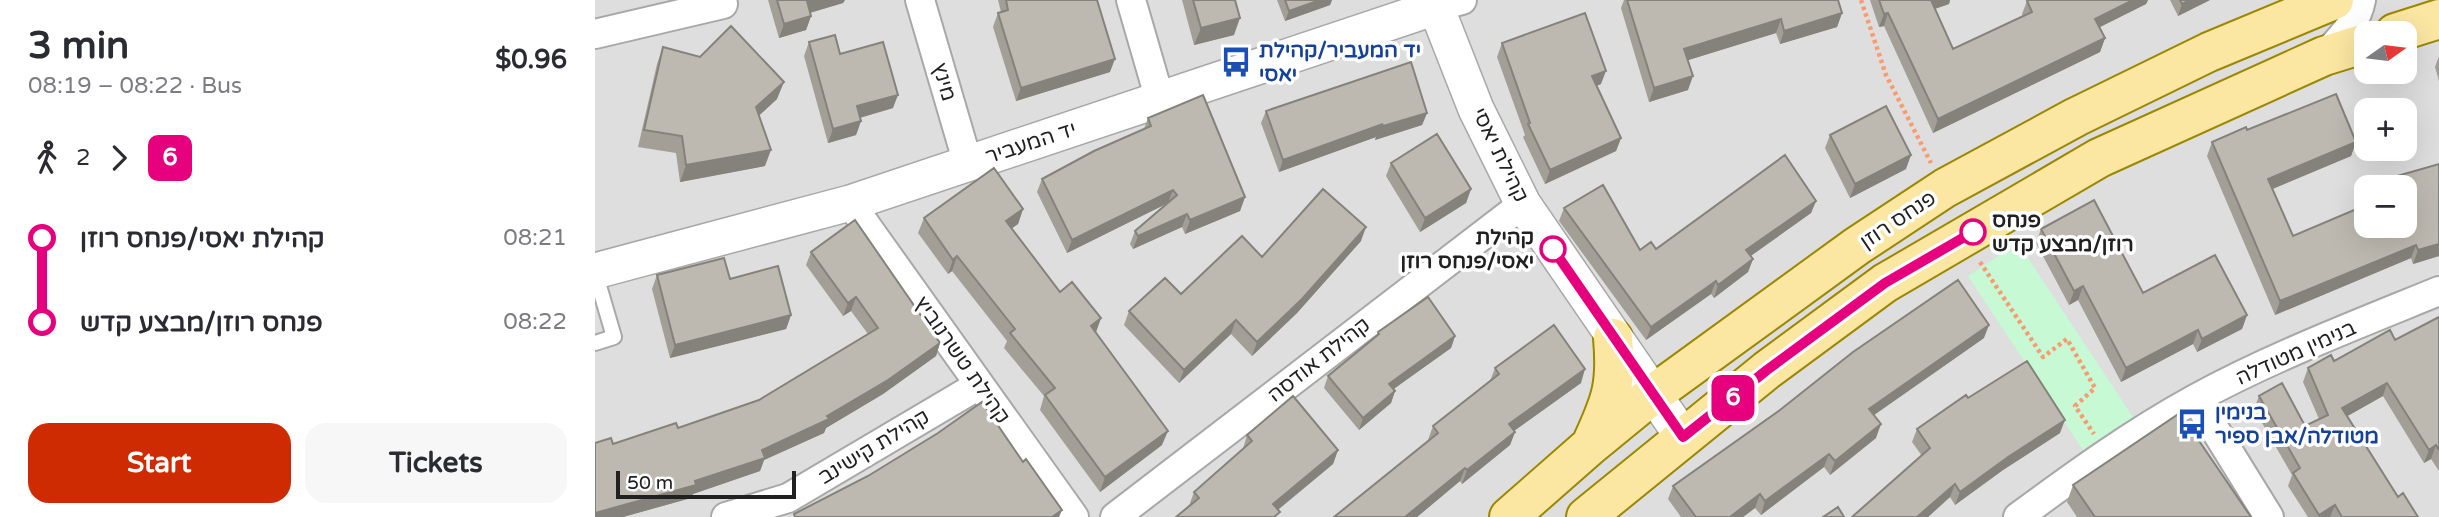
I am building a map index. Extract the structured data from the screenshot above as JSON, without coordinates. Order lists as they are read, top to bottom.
{
  "streets": {
    "main road": ["פנחס רוזן"],
    "street": [
      "מינץ",
      "יד המעביר",
      "קהילת יאסי",
      "בנימין מטודלה",
      "קהילת טשרנוביץ",
      "קהילת אודסה",
      "קהילת קישינב"
    ]
  },
  "crossings": [
    ["מינץ", "יד המעביר"],
    ["יד המעביר", "קהילת יאסי"],
    ["יד המעביר", "קהילת טשרנוביץ"],
    ["קהילת יאסי", "פנחס רוזן"],
    ["קהילת יאסי", "קהילת אודסה"],
    ["קהילת טשרנוביץ", "קהילת קישינב"]
  ],
  "places": {
    "bus stop": ["יד המעביר/קהילת יאסי", "בנימין מטודלה/אבן ספיר"],
    "other": ["פנחס רוזן/מבצע קדש", "קהילת יאסי/פנחס רוזן"]
  },
  "lines": ["bus line 6"],
  "scale_bar": "50 m",
  "north": "right",
  "page": {
    "heading": ["3 min", "08:19 – 08:22 · Bus", "$0.96"],
    "on_map": "6",
    "map_buttons": ["+", "−"],
    "legs": ["2", "6"],
    "list": [
      {
        "name": "קהילת יאסי/פנחס רוזן",
        "value": "08:21"
      },
      {
        "name": "פנחס רוזן/מבצע קדש",
        "value": "08:22"
      }
    ],
    "buttons": ["Start", "Tickets"],
    "scale": "50 m"
  }
}
